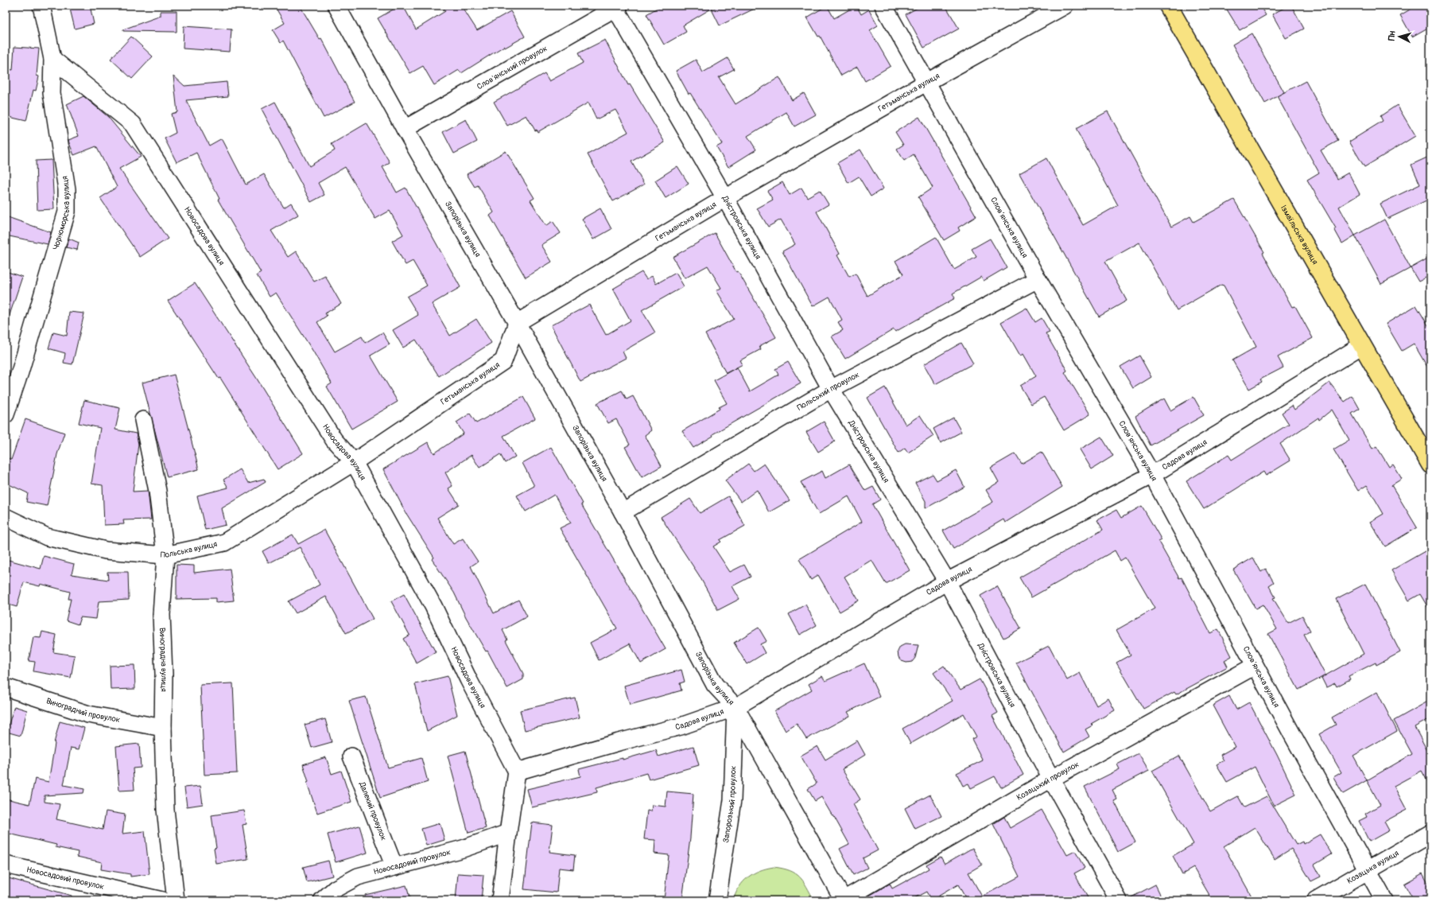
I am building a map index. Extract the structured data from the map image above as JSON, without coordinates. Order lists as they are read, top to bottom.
{
  "streets": {
    "main road": ["Ізмаїльська вулиця"],
    "street": [
      "Словʼянський провулок",
      "Гетьманська вулиця",
      "Чорноморська вулиця",
      "Дністровська вулиця",
      "Словʼянська вулиця",
      "Запорізька вулиця",
      "Новосадова вулиця",
      "Польський провулок",
      "Садова вулиця",
      "Польська вулиця",
      "Виноградна вулиця",
      "Виноградний провулок",
      "Козацький провулок",
      "Запорозький провулок",
      "Далекий провулок",
      "Новосадовий провулок",
      "Козацька вулиця"
    ]
  },
  "crossings": [
    ["Словʼянський провулок", "Дністровська вулиця"],
    ["Словʼянський провулок", "Запорізька вулиця"],
    ["Гетьманська вулиця", "Дністровська вулиця"],
    ["Гетьманська вулиця", "Словʼянська вулиця"],
    ["Гетьманська вулиця", "Запорізька вулиця"],
    ["Гетьманська вулиця", "Новосадова вулиця"],
    ["Гетьманська вулиця", "Польська вулиця"],
    ["Чорноморська вулиця", "Новосадова вулиця"],
    ["Дністровська вулиця", "Польський провулок"],
    ["Дністровська вулиця", "Садова вулиця"],
    ["Дністровська вулиця", "Козацький провулок"],
    ["Словʼянська вулиця", "Польський провулок"],
    ["Словʼянська вулиця", "Садова вулиця"],
    ["Словʼянська вулиця", "Козацький провулок"],
    ["Словʼянська вулиця", "Козацька вулиця"],
    ["Запорізька вулиця", "Польський провулок"],
    ["Запорізька вулиця", "Садова вулиця"],
    ["Запорізька вулиця", "Козацький провулок"],
    ["Запорізька вулиця", "Запорозький провулок"],
    ["Ізмаїльська вулиця", "Садова вулиця"],
    ["Новосадова вулиця", "Садова вулиця"],
    ["Новосадова вулиця", "Польська вулиця"],
    ["Садова вулиця", "Запорозький провулок"],
    ["Польська вулиця", "Виноградна вулиця"],
    ["Виноградна вулиця", "Виноградний провулок"],
    ["Далекий провулок", "Новосадовий провулок"]
  ],
  "north": "left"
}
